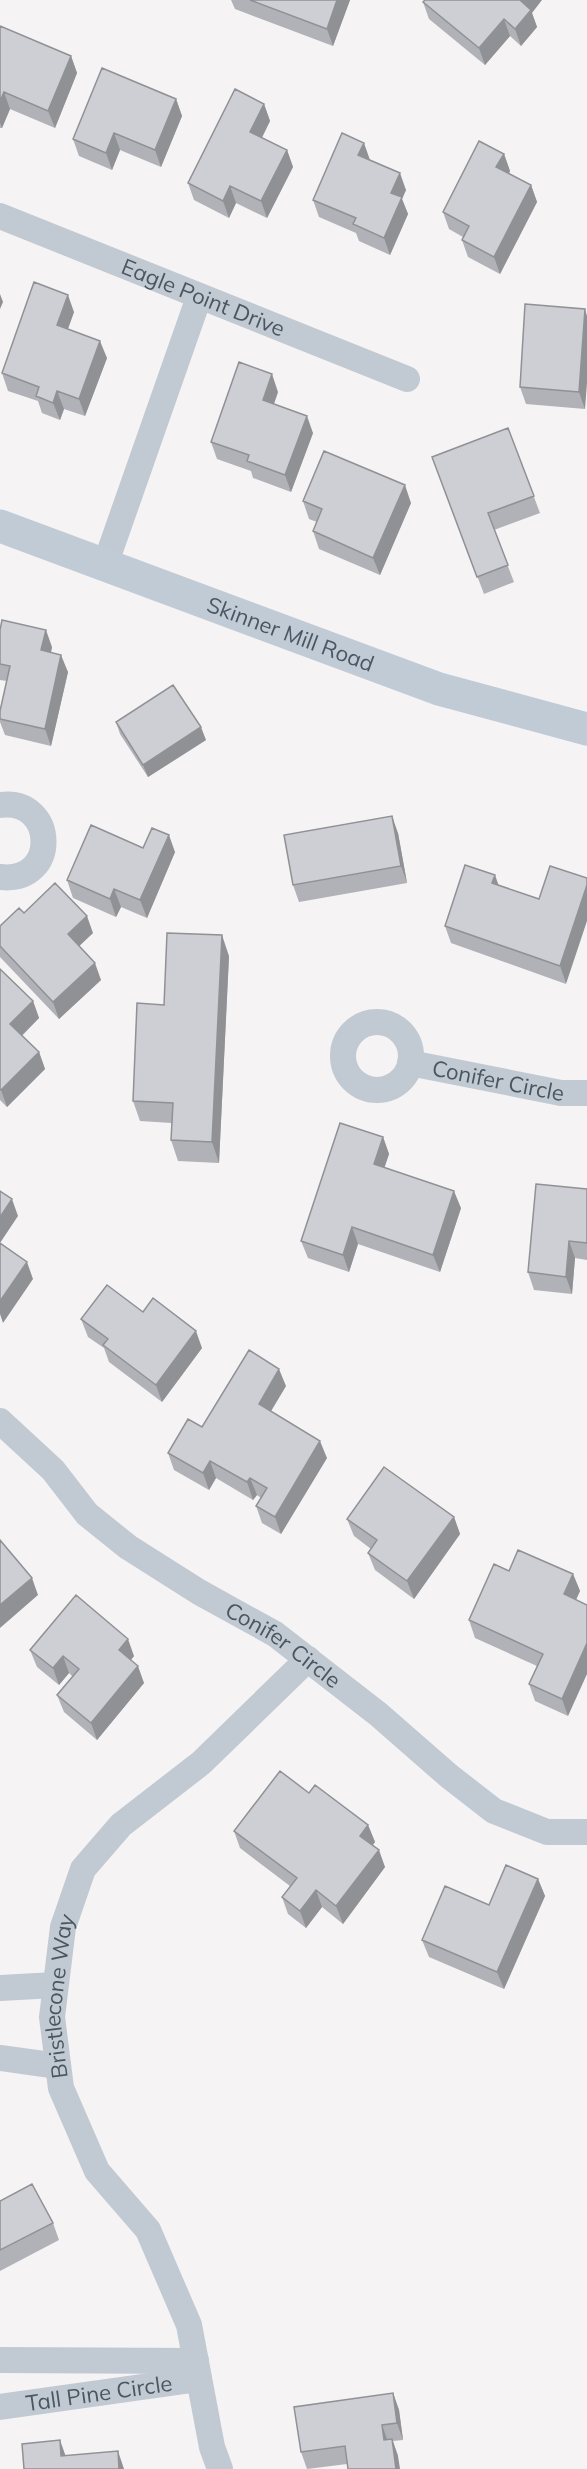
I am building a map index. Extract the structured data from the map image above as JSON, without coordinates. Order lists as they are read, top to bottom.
{
  "streets": {
    "street": [
      "Eagle Point Drive",
      "Skinner Mill Road",
      "Conifer Circle",
      "Bristlecone Way",
      "Tall Pine Circle"
    ]
  },
  "crossings": [
    ["Conifer Circle", "Bristlecone Way"],
    ["Bristlecone Way", "Tall Pine Circle"]
  ]
}
